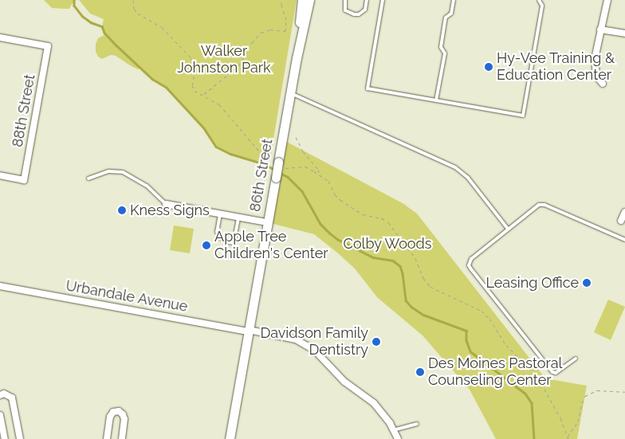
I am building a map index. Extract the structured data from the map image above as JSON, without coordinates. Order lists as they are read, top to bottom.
{
  "streets": {
    "main road": ["86th Street"],
    "street": ["88th Street", "Urbandale Avenue"]
  },
  "crossings": [
    ["86th Street", "Urbandale Avenue"]
  ],
  "parks": ["Walker Johnston Park", "Colby Woods"],
  "places": [
    "Hy-Vee Training & Education Center",
    "Kness Signs",
    "Apple Tree Children's Center",
    "Leasing Office",
    "Davidson Family Dentistry",
    "Des Moines Pastoral Counseling Center"
  ]
}
